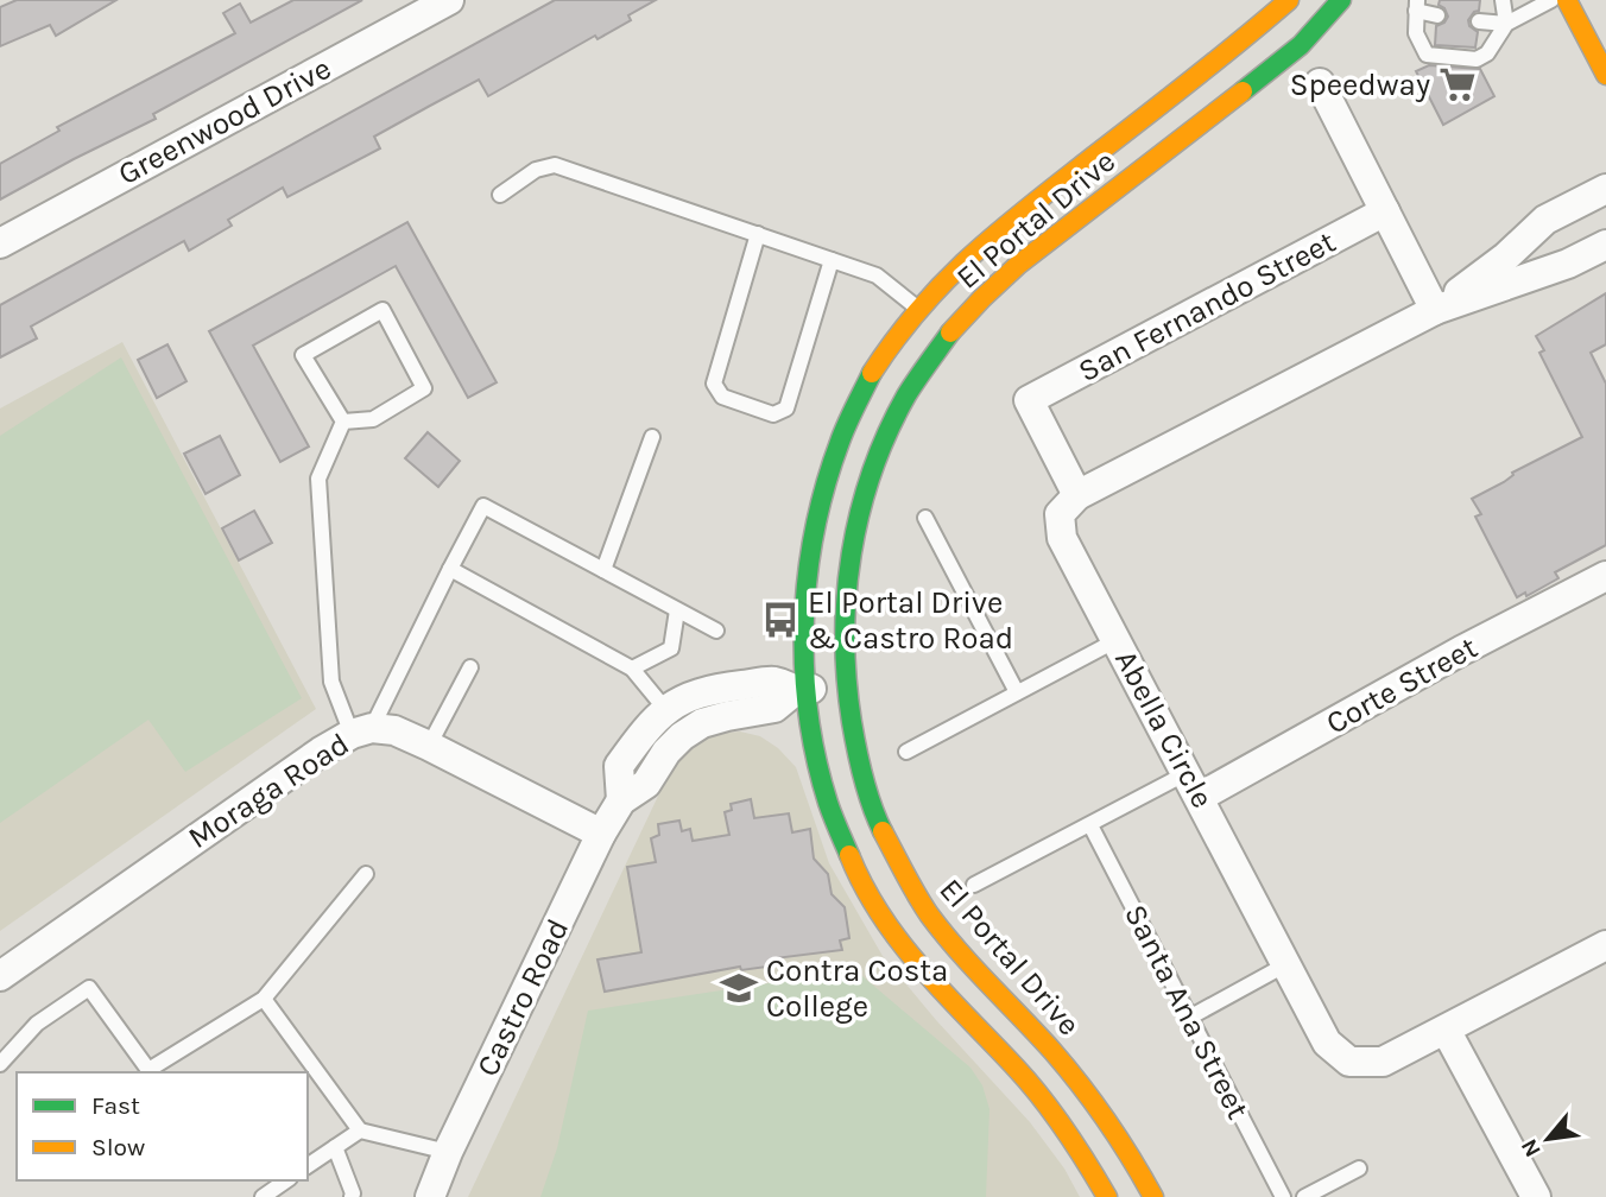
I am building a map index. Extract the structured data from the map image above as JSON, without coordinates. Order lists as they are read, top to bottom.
{
  "streets": {
    "main road": ["El Portal Drive"],
    "street": [
      "Greenwood Drive",
      "San Fernando Street",
      "Corte Street",
      "Abella Circle",
      "Moraga Road",
      "Castro Road"
    ],
    "lane": ["Santa Ana Street"]
  },
  "crossings": [
    ["El Portal Drive", "Castro Road"],
    ["San Fernando Street", "Abella Circle"],
    ["Corte Street", "Abella Circle"],
    ["Moraga Road", "Castro Road"]
  ],
  "places": {
    "supermarket": ["Speedway"],
    "bus stop": ["El Portal Drive & Castro Road"],
    "school or university": ["Contra Costa College"]
  },
  "legend": ["Fast", "Slow"],
  "north": "bottom left"
}
